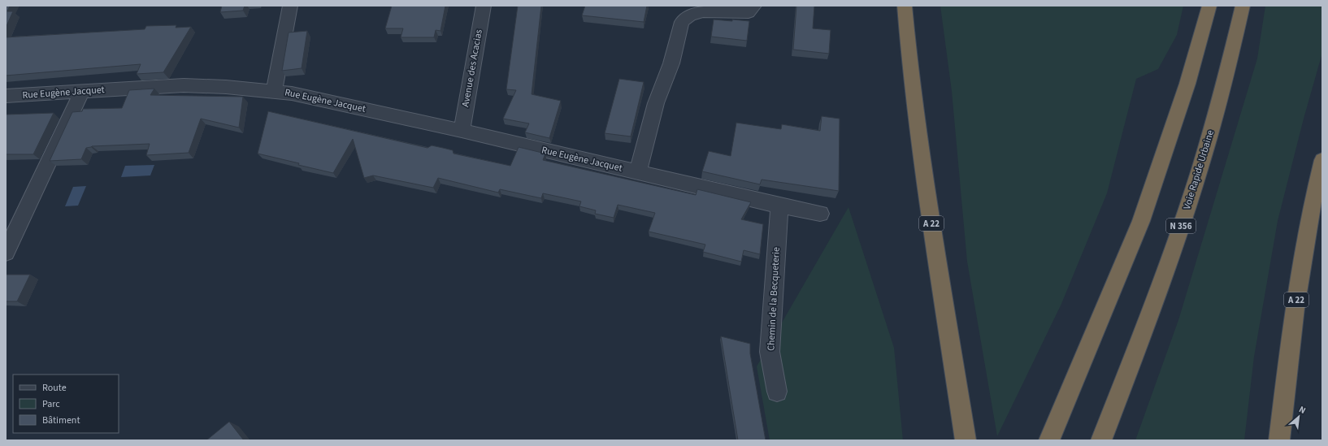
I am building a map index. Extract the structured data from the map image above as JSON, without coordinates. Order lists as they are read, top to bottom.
{
  "streets": {
    "highway": ["Voie Rapide Urbaine", "A 22", "N 356"],
    "street": ["Avenue des Acacias", "Rue Eugène Jacquet", "Chemin de la Becqueterie"]
  },
  "crossings": [
    ["Avenue des Acacias", "Rue Eugène Jacquet"],
    ["Rue Eugène Jacquet", "Chemin de la Becqueterie"]
  ],
  "legend": ["Route", "Parc", "Bâtiment"],
  "north": "top right"
}
